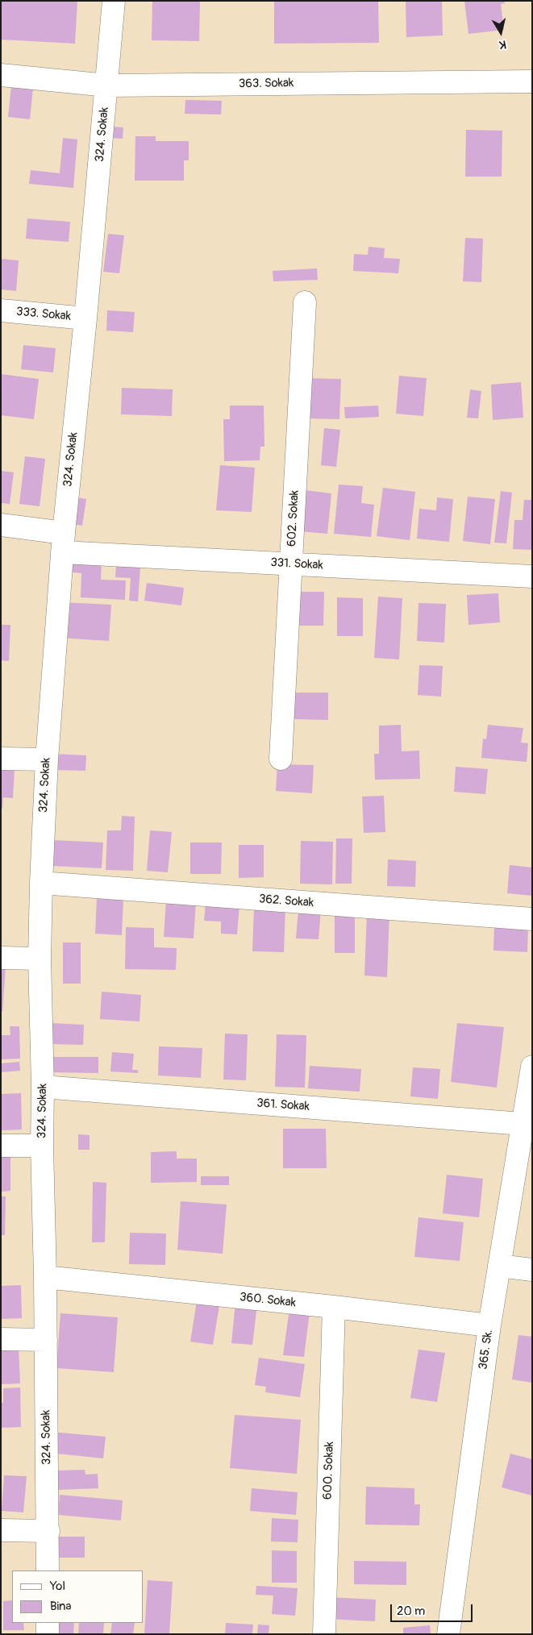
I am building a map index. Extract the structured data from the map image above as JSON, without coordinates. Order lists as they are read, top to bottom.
{
  "streets": {
    "street": [
      "363. Sokak",
      "324. Sokak",
      "333. Sokak",
      "602. Sokak",
      "331. Sokak",
      "362. Sokak",
      "361. Sokak",
      "360. Sokak",
      "365. Sk.",
      "600. Sokak"
    ]
  },
  "crossings": [
    ["363. Sokak", "324. Sokak"],
    ["324. Sokak", "333. Sokak"],
    ["324. Sokak", "331. Sokak"],
    ["324. Sokak", "362. Sokak"],
    ["324. Sokak", "361. Sokak"],
    ["324. Sokak", "360. Sokak"],
    ["602. Sokak", "331. Sokak"],
    ["361. Sokak", "365. Sk."],
    ["360. Sokak", "365. Sk."],
    ["360. Sokak", "600. Sokak"]
  ],
  "legend": ["Yol", "Bina"],
  "scale_bar": "20 m",
  "north": "bottom"
}
